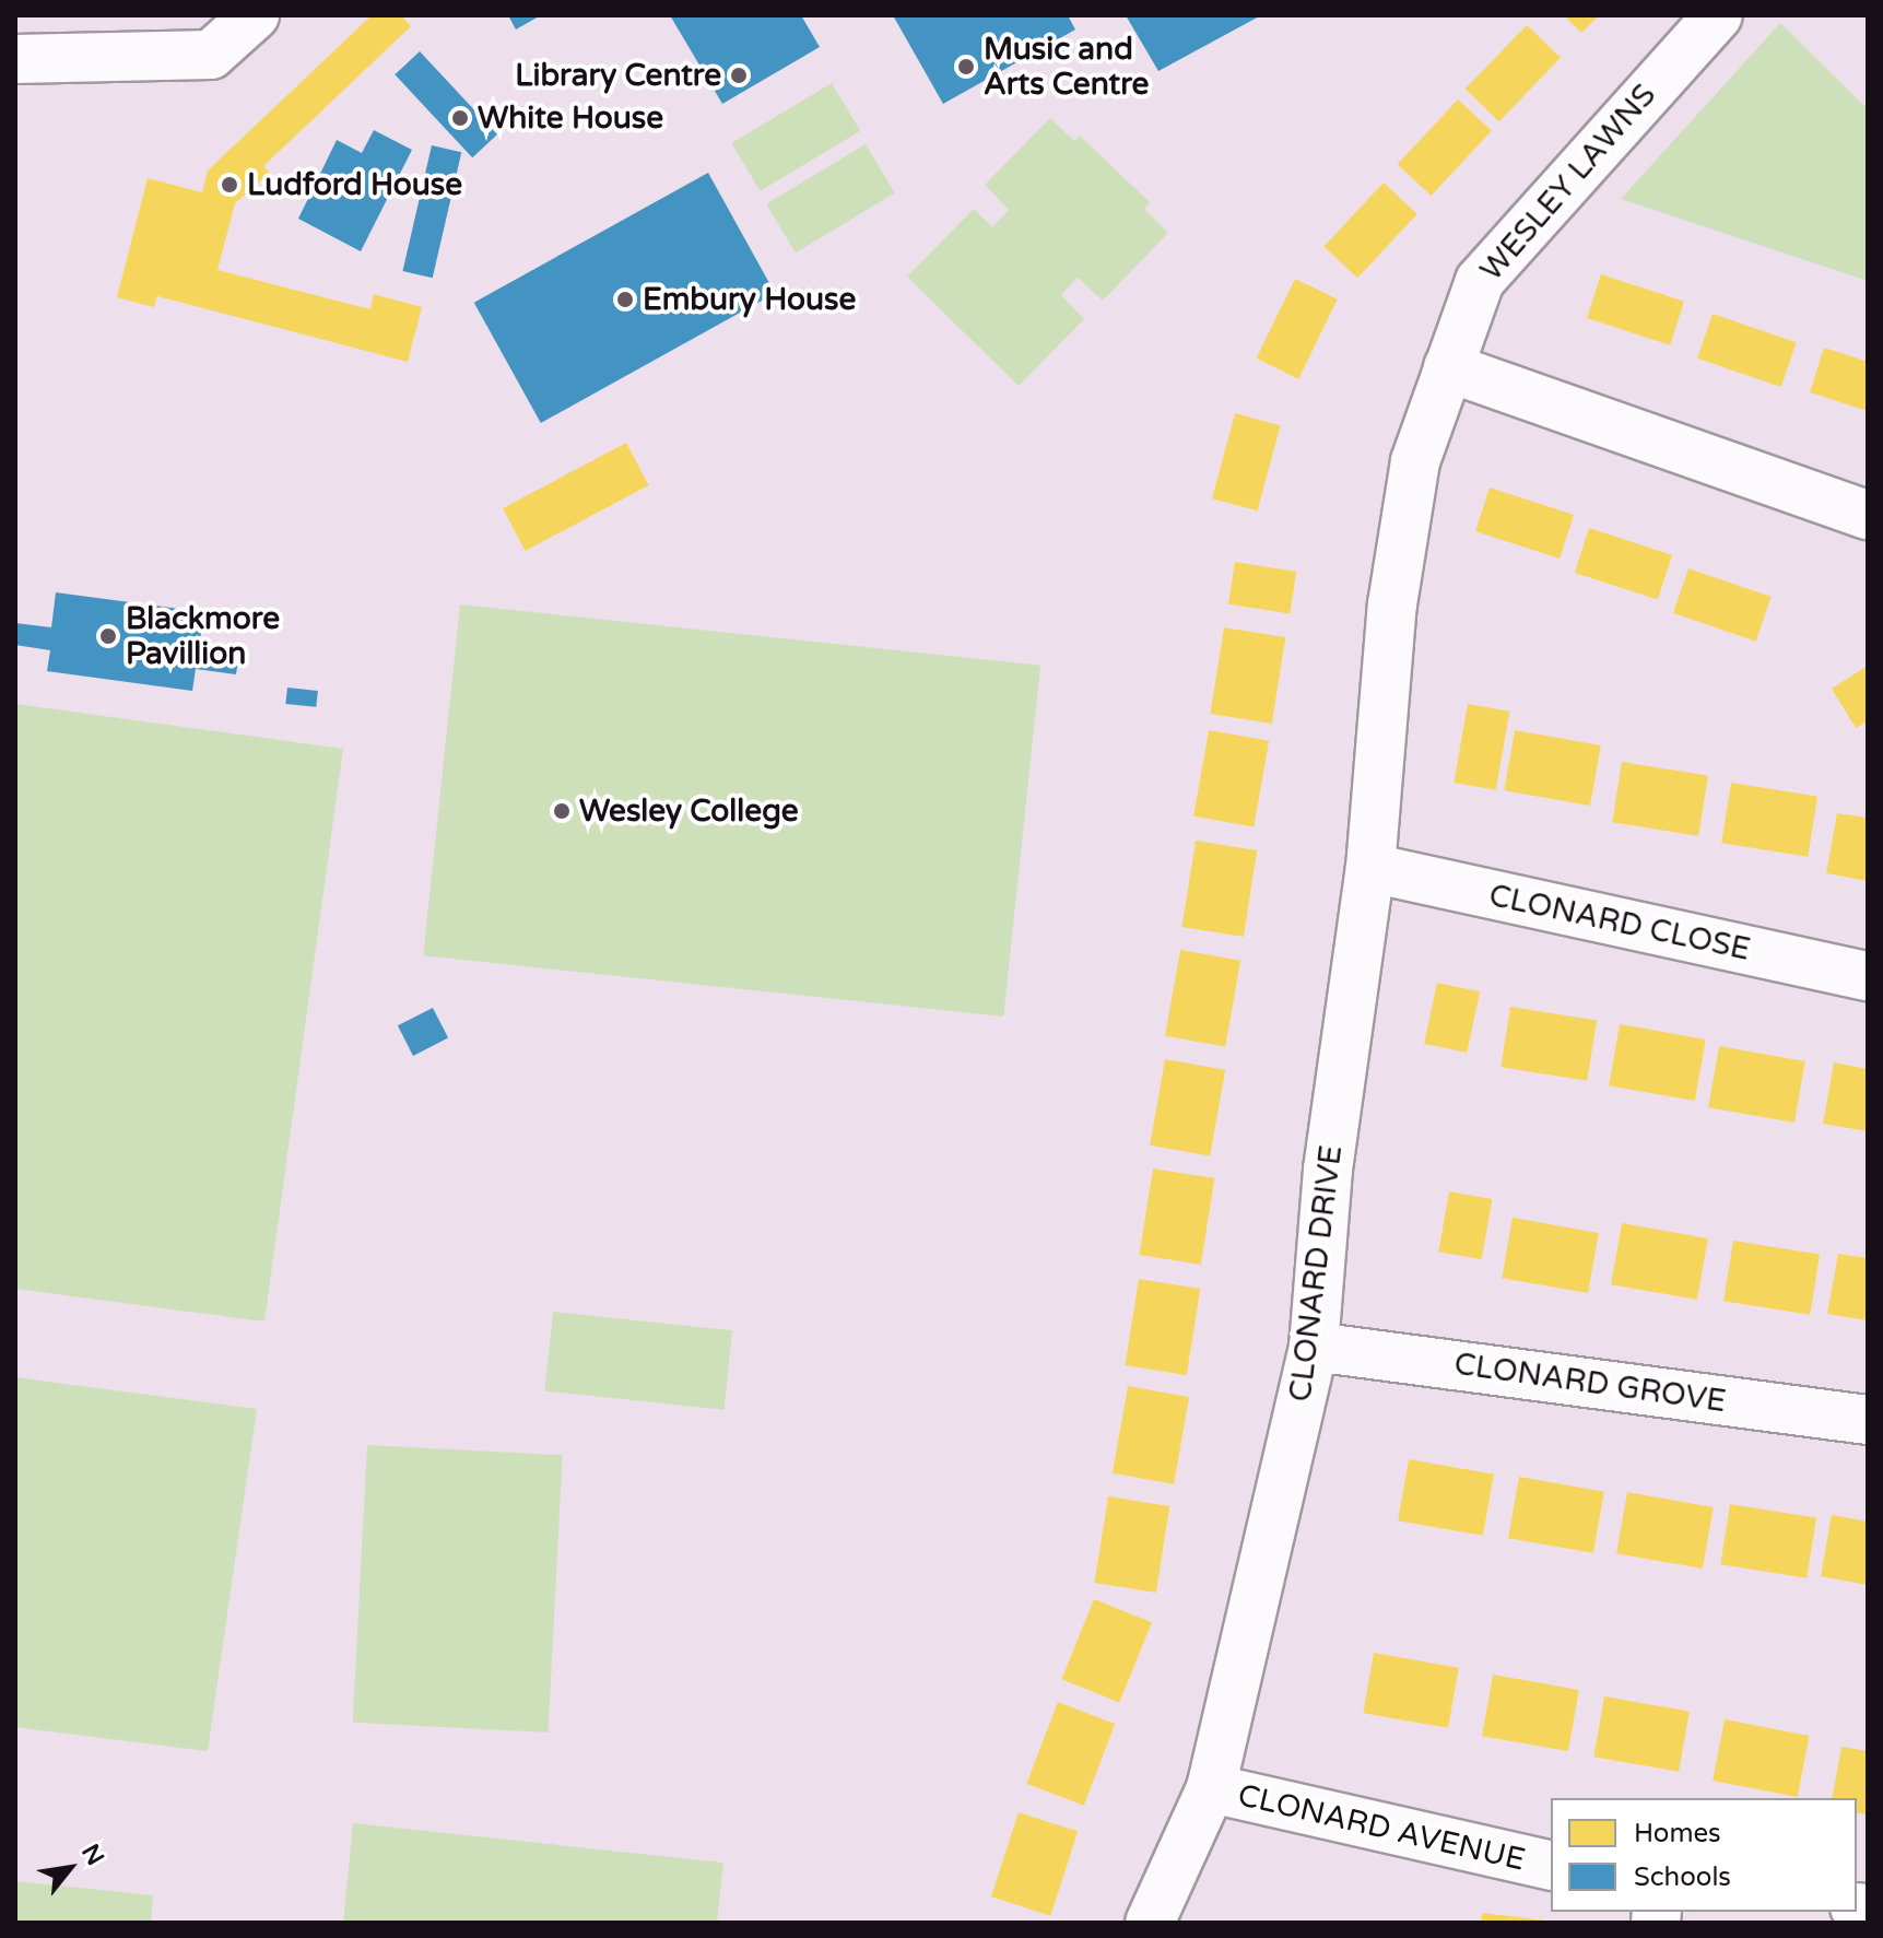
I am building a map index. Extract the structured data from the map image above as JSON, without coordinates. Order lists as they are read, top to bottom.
{
  "streets": {
    "street": [
      "WESLEY LAWNS",
      "CLONARD CLOSE",
      "CLONARD DRIVE",
      "CLONARD GROVE",
      "CLONARD AVENUE"
    ]
  },
  "crossings": [
    ["WESLEY LAWNS", "CLONARD DRIVE"],
    ["CLONARD CLOSE", "CLONARD DRIVE"],
    ["CLONARD DRIVE", "CLONARD GROVE"],
    ["CLONARD DRIVE", "CLONARD AVENUE"]
  ],
  "places": [
    "Music and Arts Centre",
    "Library Centre",
    "White House",
    "Ludford House",
    "Embury House",
    "Blackmore Pavillion",
    "Wesley College"
  ],
  "legend": ["Homes", "Schools"],
  "north": "top right"
}
